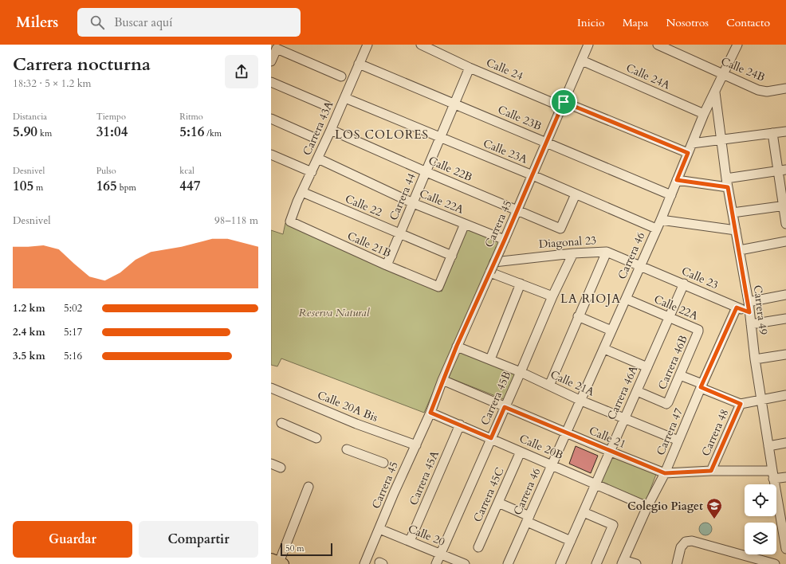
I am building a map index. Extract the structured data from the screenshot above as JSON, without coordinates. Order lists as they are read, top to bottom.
{
  "streets": {
    "street": [
      "Calle 24",
      "Calle 24B",
      "Calle 24A",
      "Calle 23B",
      "Carrera 43A",
      "Calle 23A",
      "Calle 22B",
      "Carrera 44",
      "Calle 22A",
      "Calle 22",
      "Carrera 45",
      "Diagonal 23",
      "Calle 21B",
      "Carrera 46",
      "Calle 23",
      "Carrera 49",
      "Carrera 46B",
      "Calle 21A",
      "Carrera 46A",
      "Carrera 45B",
      "Calle 20A Bis",
      "Carrera 47",
      "Carrera 48",
      "Calle 21",
      "Calle 20B",
      "Carrera 45A",
      "Carrera 45C",
      "Calle 20"
    ]
  },
  "crossings": [
    ["Calle 24", "Carrera 44"],
    ["Calle 24", "Carrera 45"],
    ["Calle 24", "Carrera 46"],
    ["Calle 24B", "Carrera 46"],
    ["Calle 24A", "Carrera 45"],
    ["Calle 24A", "Carrera 46"],
    ["Calle 23B", "Carrera 43A"],
    ["Calle 23B", "Carrera 44"],
    ["Calle 23B", "Carrera 45"],
    ["Calle 23B", "Carrera 46"],
    ["Carrera 43A", "Calle 23A"],
    ["Carrera 43A", "Calle 22B"],
    ["Carrera 43A", "Calle 22A"],
    ["Carrera 43A", "Calle 22"],
    ["Carrera 43A", "Calle 21B"],
    ["Calle 23A", "Calle 22B"],
    ["Calle 23A", "Carrera 44"],
    ["Calle 23A", "Carrera 45"],
    ["Calle 23A", "Carrera 46"],
    ["Calle 22B", "Carrera 44"],
    ["Calle 22B", "Carrera 45"],
    ["Carrera 44", "Calle 22A"],
    ["Carrera 44", "Calle 22"],
    ["Carrera 44", "Calle 21B"],
    ["Calle 22A", "Carrera 45"],
    ["Calle 22A", "Carrera 46"],
    ["Calle 22A", "Carrera 46B"],
    ["Calle 22A", "Carrera 46A"],
    ["Calle 22", "Calle 21B"],
    ["Carrera 45", "Calle 21A"],
    ["Carrera 45", "Calle 20A Bis"],
    ["Carrera 45", "Calle 21"],
    ["Carrera 45", "Calle 20B"],
    ["Carrera 45", "Calle 20"],
    ["Diagonal 23", "Carrera 46"],
    ["Diagonal 23", "Calle 23"],
    ["Diagonal 23", "Carrera 45B"],
    ["Carrera 46", "Calle 23"],
    ["Carrera 46", "Carrera 49"],
    ["Carrera 46", "Calle 21A"],
    ["Carrera 46", "Calle 21"],
    ["Carrera 46", "Calle 20B"],
    ["Calle 23", "Carrera 49"],
    ["Calle 23", "Carrera 46A"],
    ["Calle 23", "Carrera 47"],
    ["Carrera 49", "Calle 21"],
    ["Carrera 46B", "Carrera 46A"],
    ["Calle 21A", "Carrera 46A"],
    ["Calle 21A", "Carrera 45B"],
    ["Calle 21A", "Carrera 47"],
    ["Carrera 46A", "Calle 21"],
    ["Carrera 46A", "Calle 20B"],
    ["Carrera 45B", "Calle 21"],
    ["Carrera 45B", "Calle 20B"],
    ["Carrera 45B", "Calle 20"],
    ["Carrera 47", "Calle 21"],
    ["Carrera 47", "Calle 20B"],
    ["Carrera 48", "Calle 21"],
    ["Calle 20B", "Carrera 45A"],
    ["Calle 20B", "Carrera 45C"],
    ["Carrera 45A", "Calle 20"]
  ],
  "districts": ["LOS COLORES", "LA RIOJA"],
  "parks": ["Reserva Natural"],
  "places": {
    "school or university": ["Colegio Piaget"]
  },
  "scale_bar": "50 m",
  "page": {
    "header": "Milers",
    "search": "Buscar aquí",
    "nav": [
      "Inicio",
      "Mapa",
      "Nosotros",
      "Contacto"
    ],
    "heading": ["Carrera nocturna", "18:32 · 5 × 1.2 km"],
    "stats": [
      ["Distancia", "5.90 km"],
      ["Tiempo", "31:04"],
      ["Ritmo", "5:16 /km"],
      ["Desnivel", "105 m"],
      ["Pulso", "165 bpm"],
      ["kcal", "447"]
    ],
    "chart": ["Desnivel", "98–118 m"],
    "list": [
      {
        "name": "1.2 km",
        "note": "5:02"
      },
      {
        "name": "2.4 km",
        "note": "5:17"
      },
      {
        "name": "3.5 km",
        "note": "5:16"
      }
    ],
    "buttons": ["Guardar", "Compartir"],
    "scale": "50 m"
  }
}
